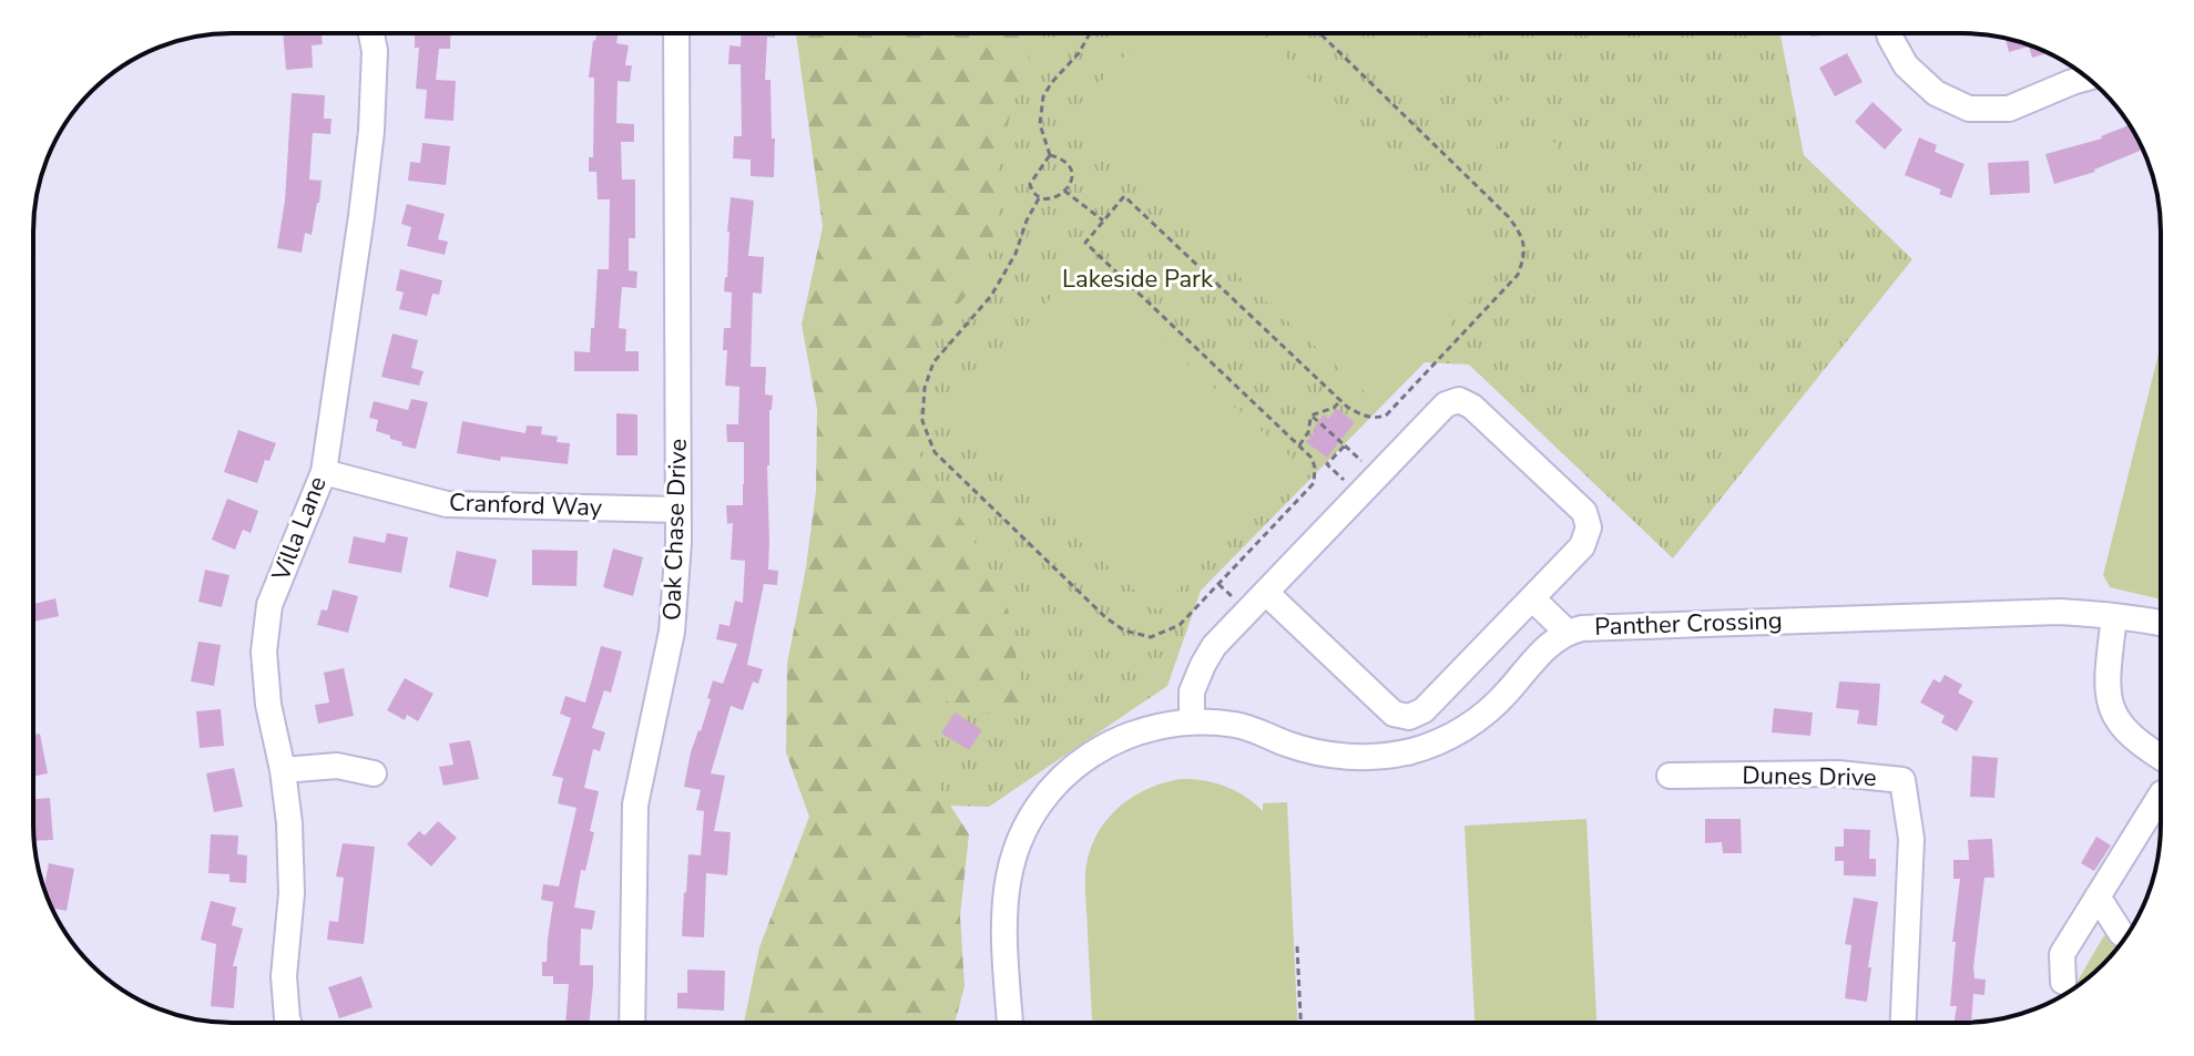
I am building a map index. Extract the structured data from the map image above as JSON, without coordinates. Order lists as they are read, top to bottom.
{
  "streets": {
    "street": [
      "Cranford Way",
      "Villa Lane",
      "Oak Chase Drive",
      "Panther Crossing",
      "Dunes Drive"
    ]
  },
  "crossings": [
    ["Cranford Way", "Villa Lane"],
    ["Cranford Way", "Oak Chase Drive"]
  ],
  "parks": ["Lakeside Park"]
}
